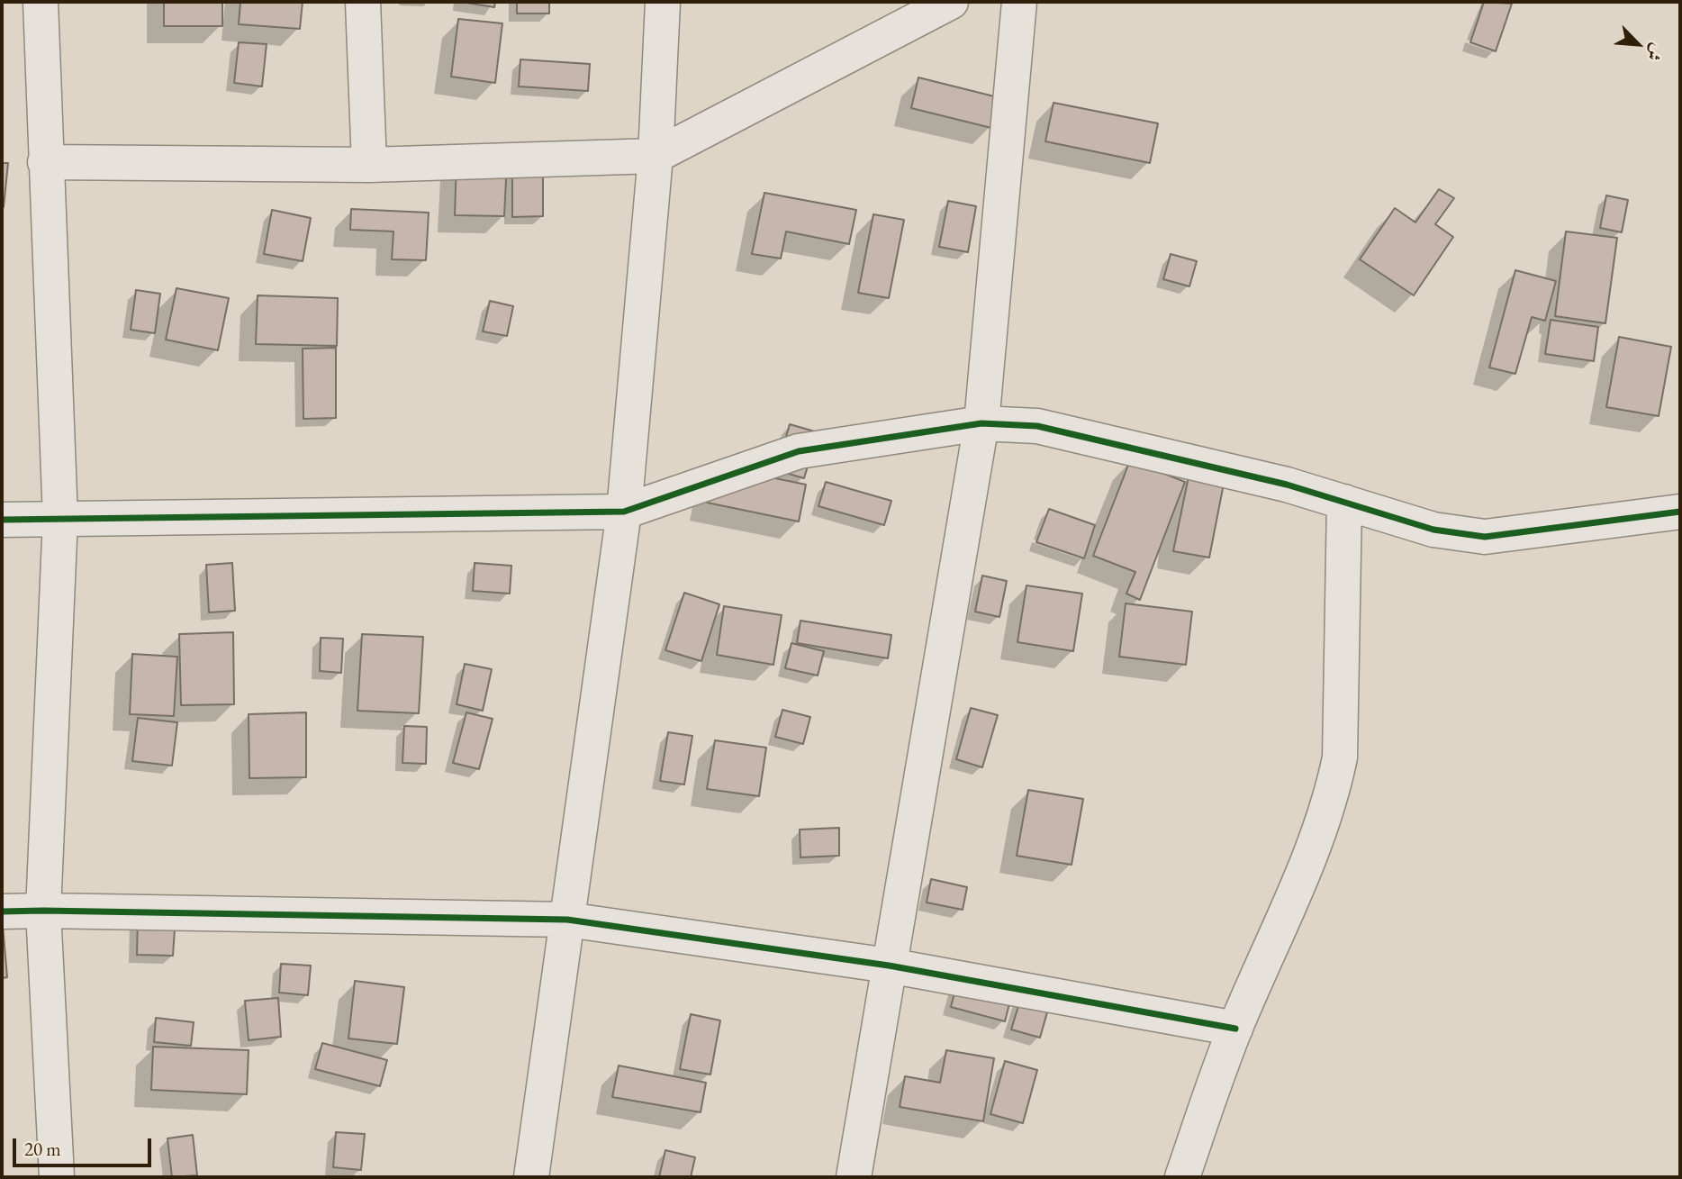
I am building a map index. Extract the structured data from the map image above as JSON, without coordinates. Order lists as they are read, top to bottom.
{
  "scale_bar": "20 m",
  "north": "bottom right"
}
